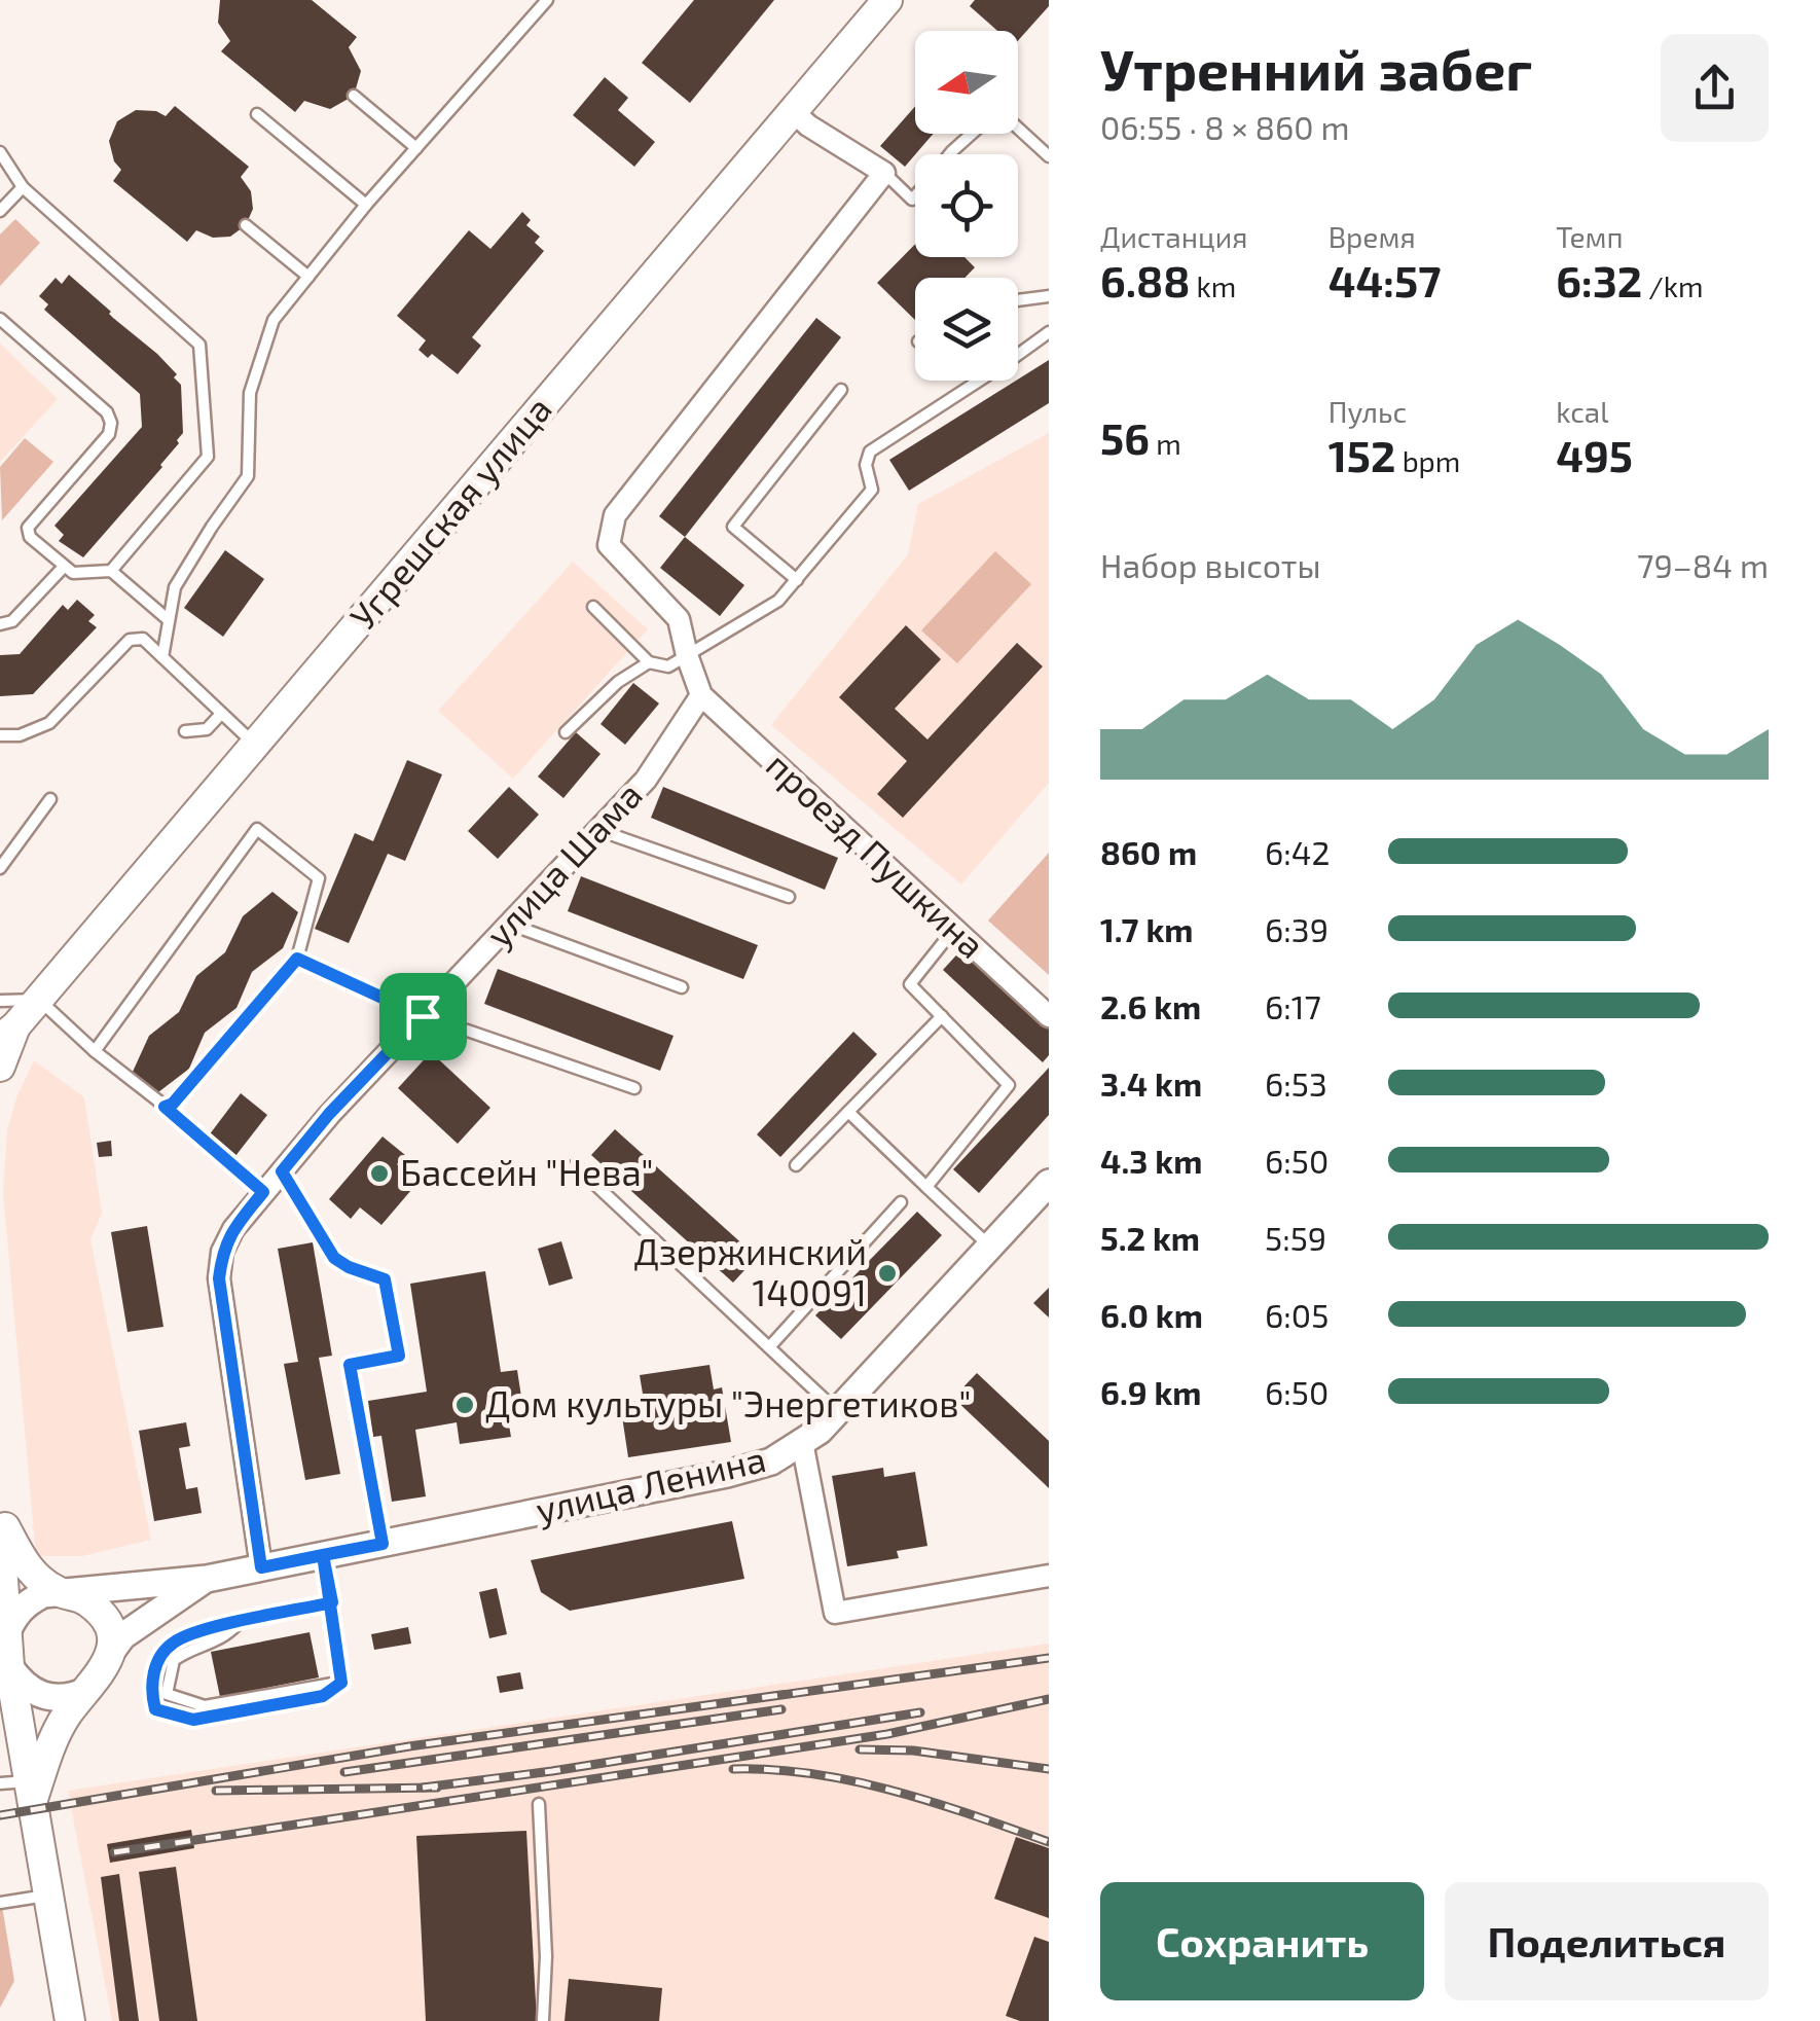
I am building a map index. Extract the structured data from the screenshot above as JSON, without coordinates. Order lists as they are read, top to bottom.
{
  "streets": {
    "main road": ["Угрешская улица", "улица Ленина"],
    "street": ["проезд Пушкина", "улица Шама"]
  },
  "crossings": [
    ["проезд Пушкина", "улица Шама"],
    ["улица Шама", "улица Ленина"]
  ],
  "places": ["Бассейн \"Нева\"", "Дзержинский 140091", "Дом культуры \"Энергетиков\""],
  "north": "left",
  "page": {
    "heading": ["Утренний забег", "06:55 · 8 × 860 m"],
    "stats": [
      ["Дистанция", "6.88 km"],
      ["Время", "44:57"],
      ["Темп", "6:32 /km"],
      ["56 m"],
      ["Пульс", "152 bpm"],
      ["kcal", "495"]
    ],
    "chart": ["Набор высоты", "79–84 m"],
    "list": [
      {
        "name": "860 m",
        "note": "6:42"
      },
      {
        "name": "1.7 km",
        "note": "6:39"
      },
      {
        "name": "2.6 km",
        "note": "6:17"
      },
      {
        "name": "3.4 km",
        "note": "6:53"
      },
      {
        "name": "4.3 km",
        "note": "6:50"
      },
      {
        "name": "5.2 km",
        "note": "5:59"
      },
      {
        "name": "6.0 km",
        "note": "6:05"
      },
      {
        "name": "6.9 km",
        "note": "6:50"
      }
    ],
    "buttons": ["Сохранить", "Поделиться"]
  }
}
